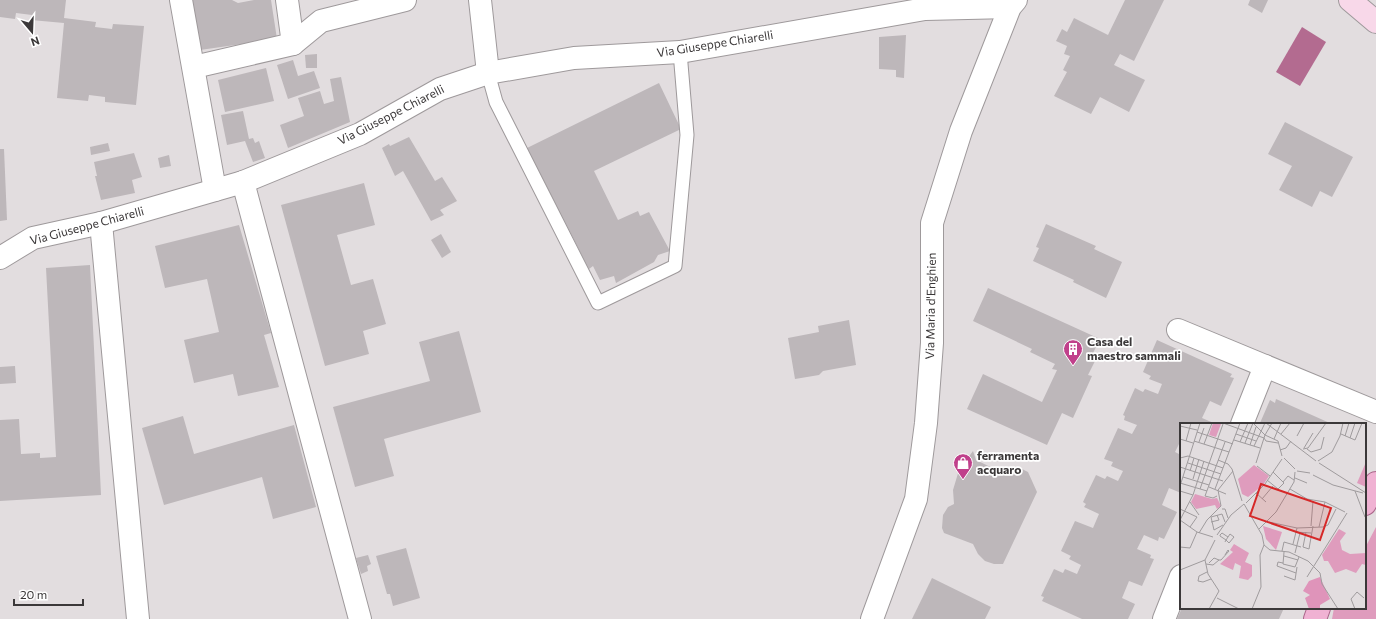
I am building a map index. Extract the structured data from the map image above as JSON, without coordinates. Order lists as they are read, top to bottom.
{
  "streets": {
    "street": ["Via Giuseppe Chiarelli", "Via Maria d'Enghien"]
  },
  "crossings": [
    ["Via Giuseppe Chiarelli", "Via Maria d'Enghien"]
  ],
  "places": {
    "building": ["Casa del maestro sammali"],
    "shop": ["ferramenta acquaro"]
  },
  "scale_bar": "20 m",
  "north": "bottom"
}
